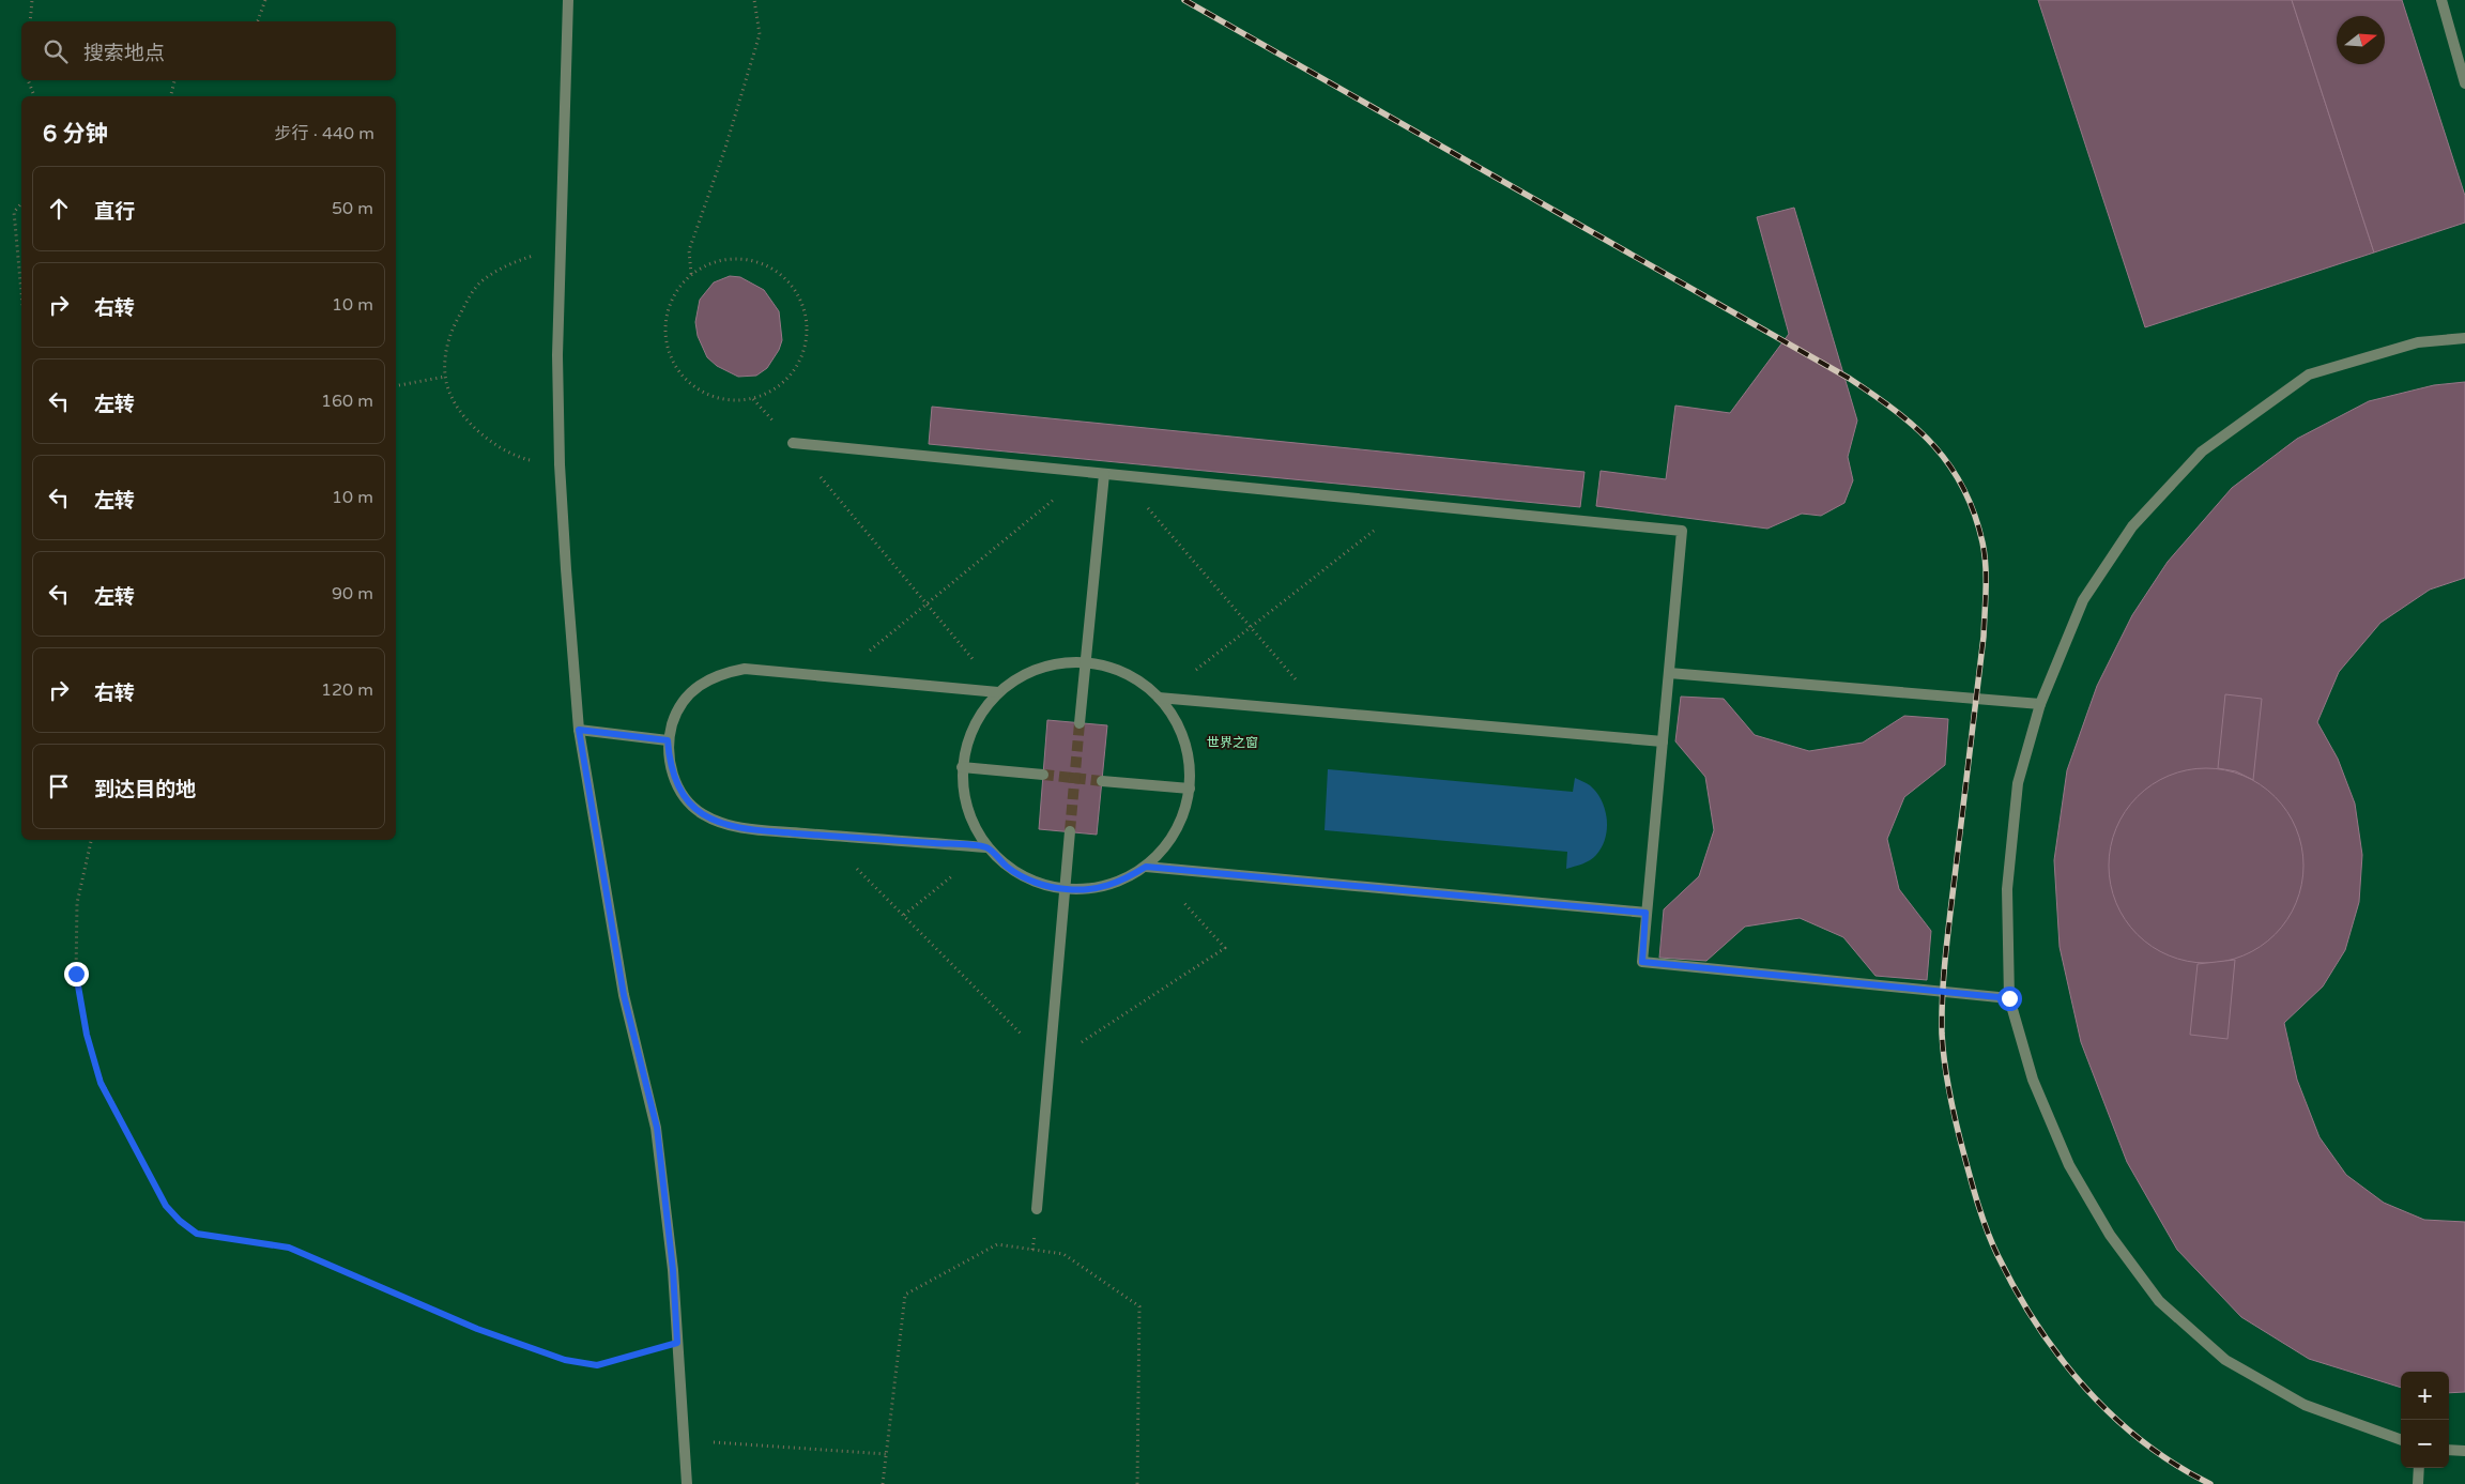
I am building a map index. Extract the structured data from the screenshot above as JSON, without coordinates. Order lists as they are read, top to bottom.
{
  "parks": ["世界之窗"],
  "north": "right",
  "page": {
    "search": "搜索地点",
    "heading": ["6 分钟", "步行 · 440 m"],
    "list": [
      ["直行", "50 m"],
      ["右转", "10 m"],
      ["左转", "160 m"],
      ["左转", "10 m"],
      ["左转", "90 m"],
      ["右转", "120 m"],
      "到达目的地"
    ],
    "map_buttons": ["+", "−"]
  }
}
